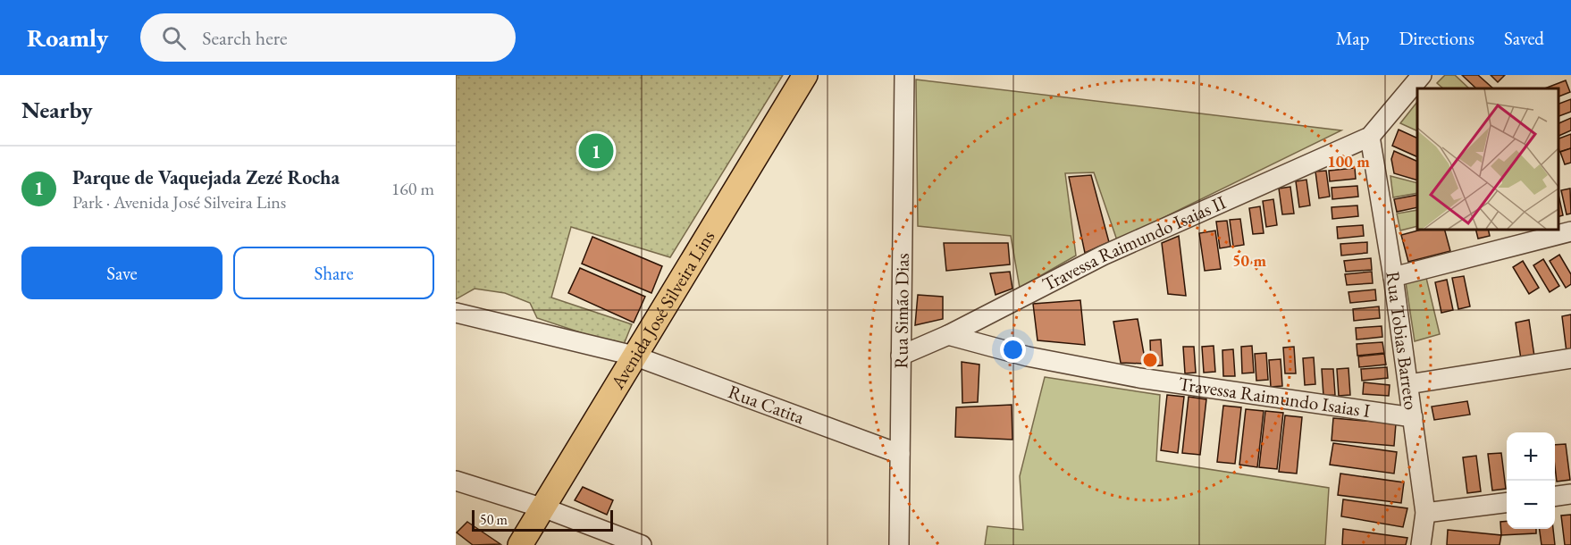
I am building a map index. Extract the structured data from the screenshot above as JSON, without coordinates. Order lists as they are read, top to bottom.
{
  "streets": {
    "main road": ["Avenida José Silveira Lins"],
    "street": [
      "Travessa Raimundo Isaias II",
      "Rua Simão Dias",
      "Rua Tobias Barreto",
      "Travessa Raimundo Isaias I",
      "Rua Catita"
    ]
  },
  "crossings": [
    ["Travessa Raimundo Isaias II", "Rua Simão Dias"],
    ["Travessa Raimundo Isaias II", "Rua Tobias Barreto"],
    ["Travessa Raimundo Isaias II", "Travessa Raimundo Isaias I"],
    ["Avenida José Silveira Lins", "Rua Catita"],
    ["Rua Simão Dias", "Rua Catita"],
    ["Rua Tobias Barreto", "Travessa Raimundo Isaias I"]
  ],
  "scale_bar": "50 m",
  "page": {
    "header": "Roamly",
    "search": "Search here",
    "nav": ["Map", "Directions", "Saved"],
    "heading": "Nearby",
    "pins": "1",
    "list": [
      {
        "mark": "1",
        "name": "Parque de Vaquejada Zezé Rocha",
        "note": "Park · Avenida José Silveira Lins",
        "value": "160 m"
      }
    ],
    "buttons": ["Save", "Share"],
    "map_buttons": ["+", "−"],
    "scale": "50 m"
  },
  "rings": ["100 m", "50 m"]
}
